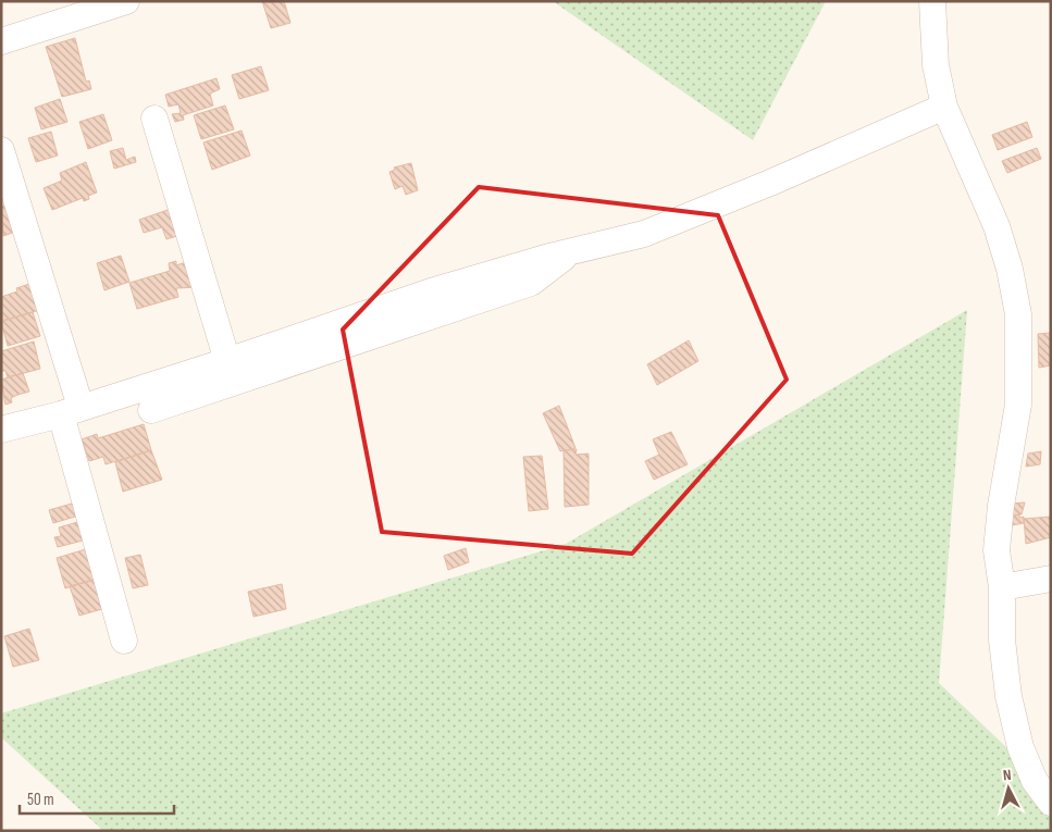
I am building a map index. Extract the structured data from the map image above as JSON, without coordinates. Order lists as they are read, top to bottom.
{
  "scale_bar": "50 m",
  "north": "top"
}
